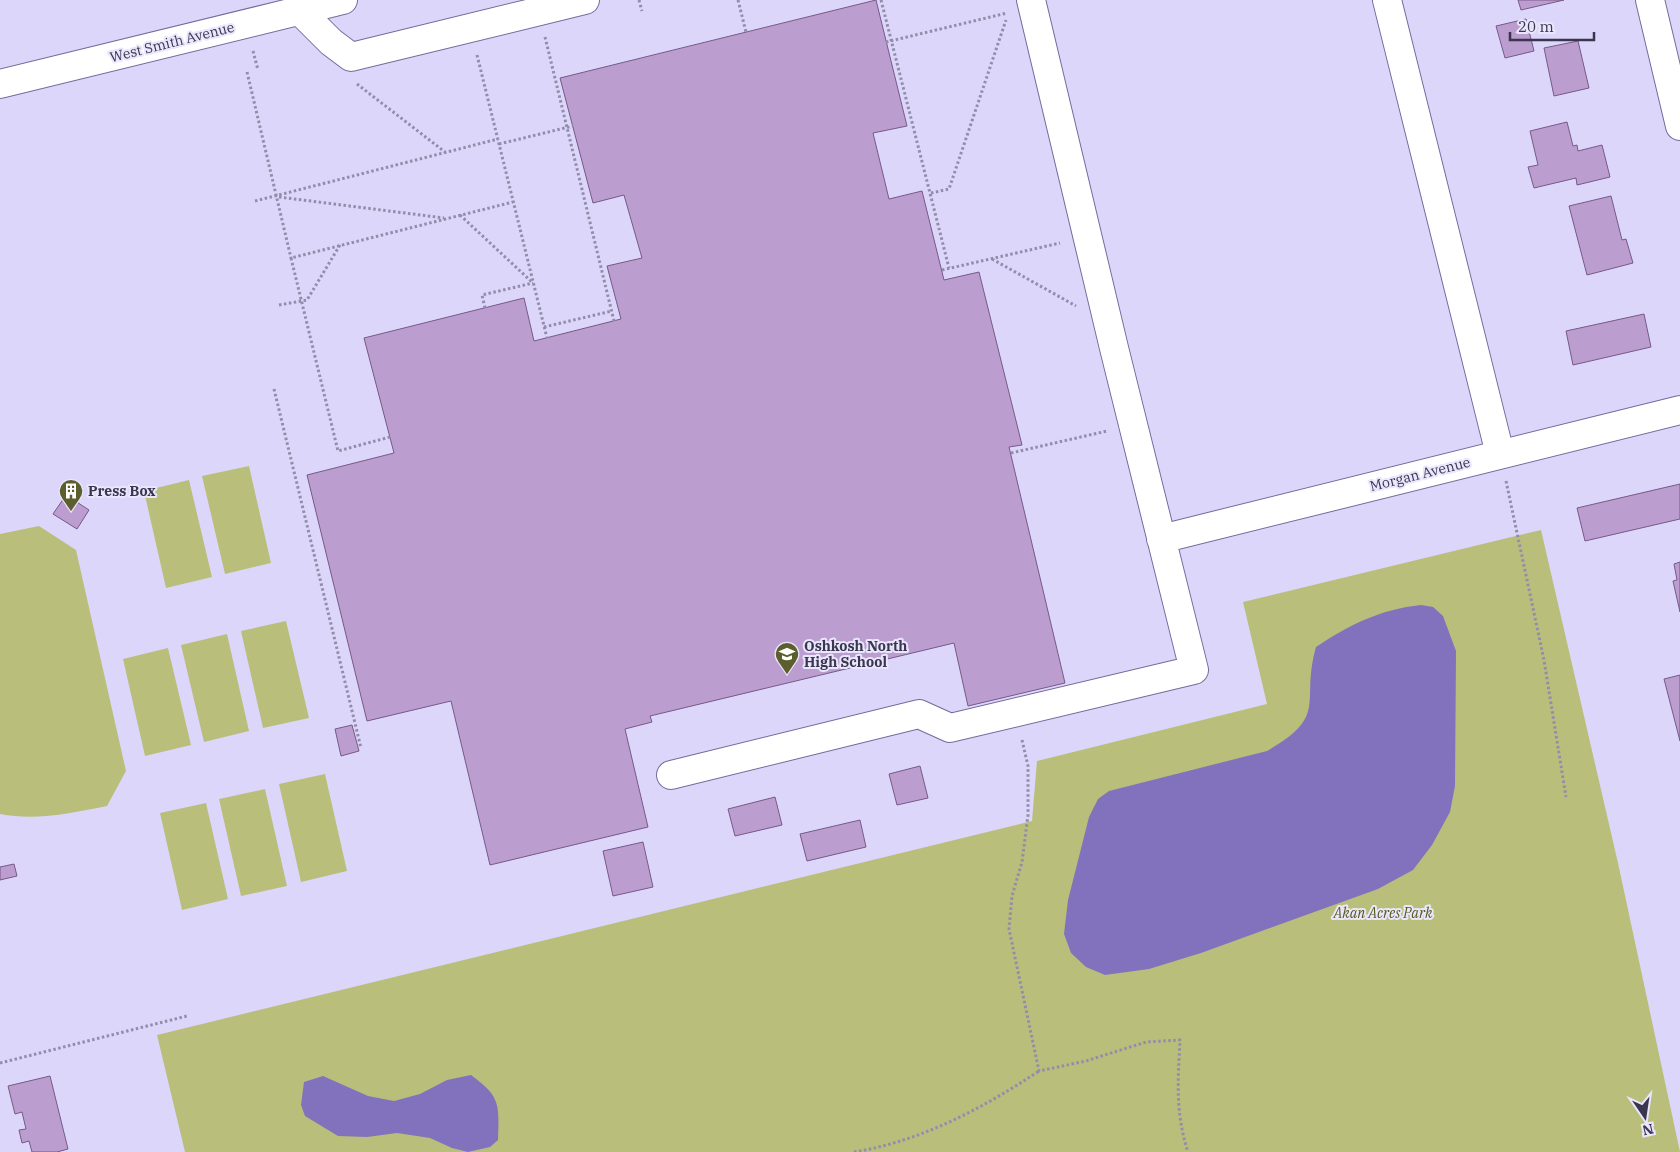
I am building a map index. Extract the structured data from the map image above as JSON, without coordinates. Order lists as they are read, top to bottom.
{
  "streets": {
    "street": ["West Smith Avenue", "Morgan Avenue"]
  },
  "parks": ["Akan Acres Park"],
  "places": {
    "building": ["Press Box"],
    "school or university": ["Oshkosh North High School"]
  },
  "scale_bar": "20 m",
  "north": "bottom"
}
